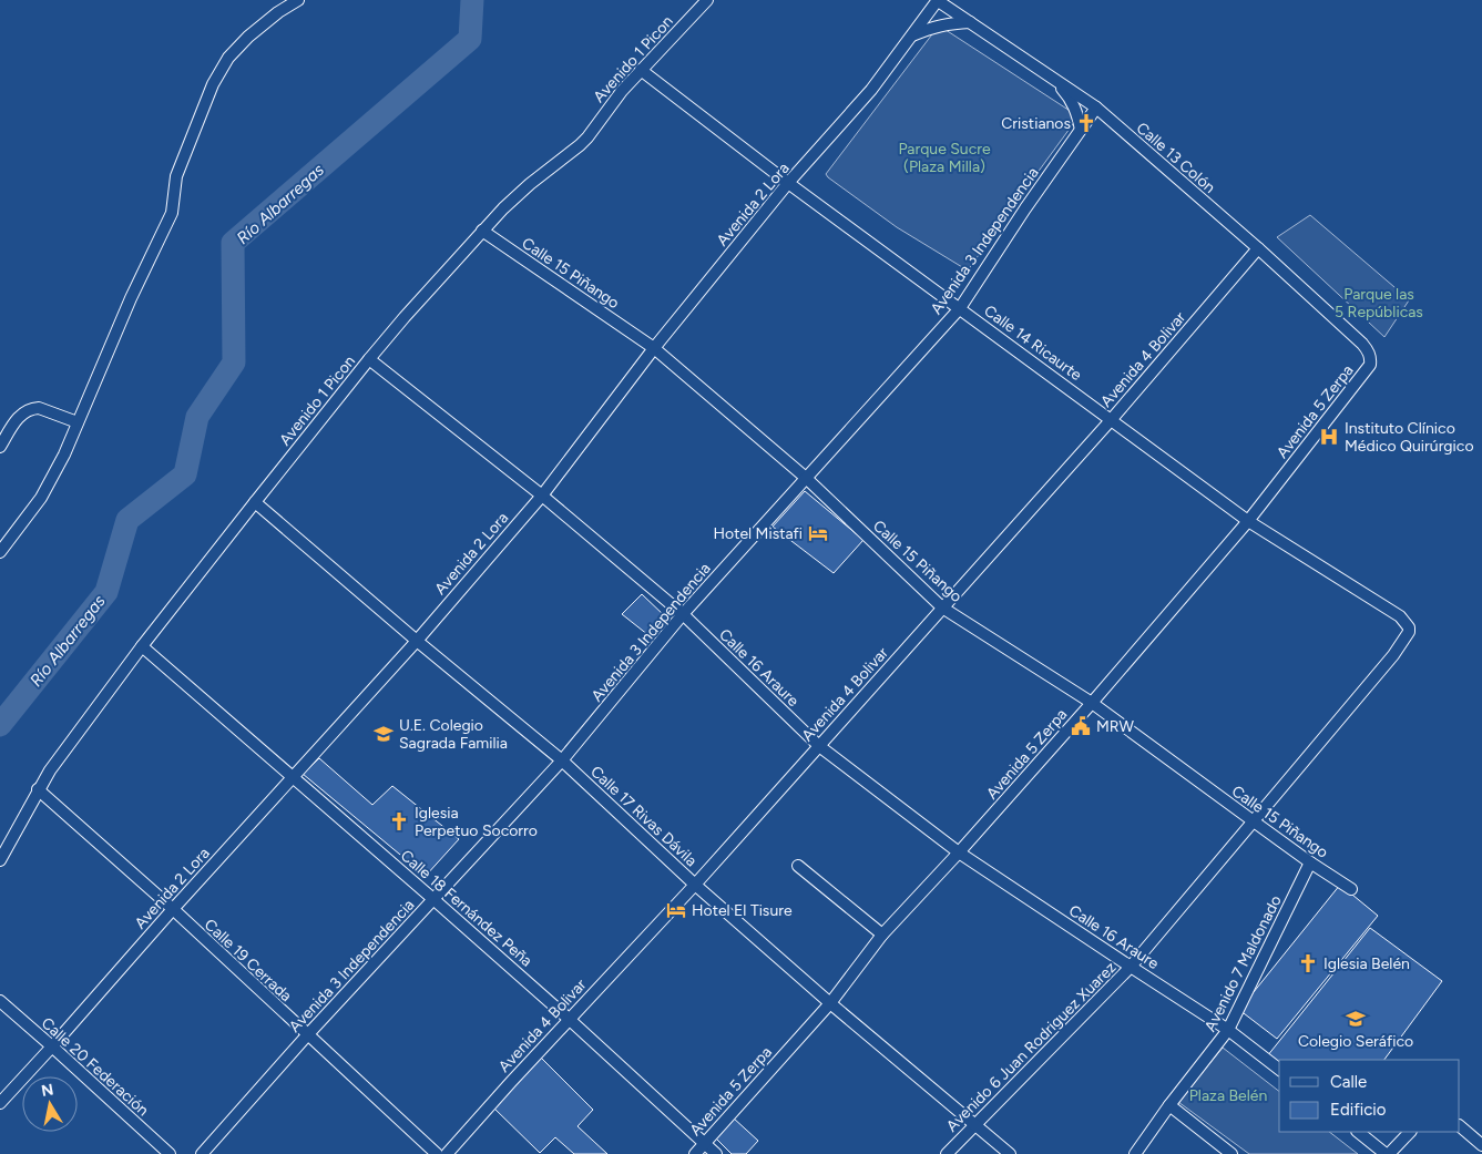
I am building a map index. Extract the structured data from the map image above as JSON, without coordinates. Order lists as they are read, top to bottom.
{
  "streets": {
    "street": [
      "Avenido 1 Picon",
      "Calle 13 Colón",
      "Avenida 2 Lora",
      "Avenida 3 Independencia",
      "Calle 15 Piñango",
      "Calle 14 Ricaurte",
      "Avenida 4 Bolivar",
      "Avenida 5 Zerpa",
      "Calle 16 Araure",
      "Calle 17 Rivas Dávila",
      "Calle 18 Fernández Peña",
      "Calle 19 Cerrada",
      "Avenido 7 Maldonado",
      "Avenido 6 Juan Rodriguez Xuarez",
      "Calle 20 Federación"
    ]
  },
  "crossings": [
    ["Avenido 1 Picon", "Calle 15 Piñango"],
    ["Avenido 1 Picon", "Calle 14 Ricaurte"],
    ["Avenido 1 Picon", "Calle 16 Araure"],
    ["Avenido 1 Picon", "Calle 17 Rivas Dávila"],
    ["Avenido 1 Picon", "Calle 18 Fernández Peña"],
    ["Avenido 1 Picon", "Calle 19 Cerrada"],
    ["Calle 13 Colón", "Avenida 2 Lora"],
    ["Calle 13 Colón", "Avenida 3 Independencia"],
    ["Calle 13 Colón", "Avenida 4 Bolivar"],
    ["Calle 13 Colón", "Avenida 5 Zerpa"],
    ["Avenida 2 Lora", "Calle 15 Piñango"],
    ["Avenida 2 Lora", "Calle 14 Ricaurte"],
    ["Avenida 2 Lora", "Calle 16 Araure"],
    ["Avenida 2 Lora", "Calle 17 Rivas Dávila"],
    ["Avenida 2 Lora", "Calle 18 Fernández Peña"],
    ["Avenida 2 Lora", "Calle 19 Cerrada"],
    ["Avenida 2 Lora", "Calle 20 Federación"],
    ["Avenida 3 Independencia", "Calle 15 Piñango"],
    ["Avenida 3 Independencia", "Calle 14 Ricaurte"],
    ["Avenida 3 Independencia", "Calle 16 Araure"],
    ["Avenida 3 Independencia", "Calle 17 Rivas Dávila"],
    ["Avenida 3 Independencia", "Calle 18 Fernández Peña"],
    ["Avenida 3 Independencia", "Calle 19 Cerrada"],
    ["Calle 15 Piñango", "Avenida 4 Bolivar"],
    ["Calle 15 Piñango", "Avenida 5 Zerpa"],
    ["Calle 15 Piñango", "Avenido 7 Maldonado"],
    ["Calle 15 Piñango", "Avenido 6 Juan Rodriguez Xuarez"],
    ["Calle 14 Ricaurte", "Avenida 4 Bolivar"],
    ["Calle 14 Ricaurte", "Avenida 5 Zerpa"],
    ["Calle 14 Ricaurte", "Avenido 6 Juan Rodriguez Xuarez"],
    ["Avenida 4 Bolivar", "Calle 16 Araure"],
    ["Avenida 4 Bolivar", "Calle 17 Rivas Dávila"],
    ["Avenida 4 Bolivar", "Calle 18 Fernández Peña"],
    ["Avenida 5 Zerpa", "Calle 16 Araure"],
    ["Avenida 5 Zerpa", "Calle 17 Rivas Dávila"],
    ["Avenida 5 Zerpa", "Calle 18 Fernández Peña"],
    ["Calle 16 Araure", "Avenido 7 Maldonado"],
    ["Calle 16 Araure", "Avenido 6 Juan Rodriguez Xuarez"],
    ["Calle 17 Rivas Dávila", "Avenido 6 Juan Rodriguez Xuarez"]
  ],
  "water": ["Río Albarregas"],
  "parks": ["Parque Sucre (Plaza Milla)", "Parque las 5 Repúblicas", "Plaza Belén"],
  "places": {
    "church": ["Cristianos", "Iglesia Perpetuo Socorro", "Iglesia Belén"],
    "hospital": ["Instituto Clínico Médico Quirúrgico"],
    "hotel": ["Hotel Mistafi", "Hotel El Tisure"],
    "public building": ["MRW"],
    "school or university": ["U.E. Colegio Sagrada Familia", "Colegio Seráfico"]
  },
  "legend": ["Calle", "Edificio"],
  "north": "top"
}
